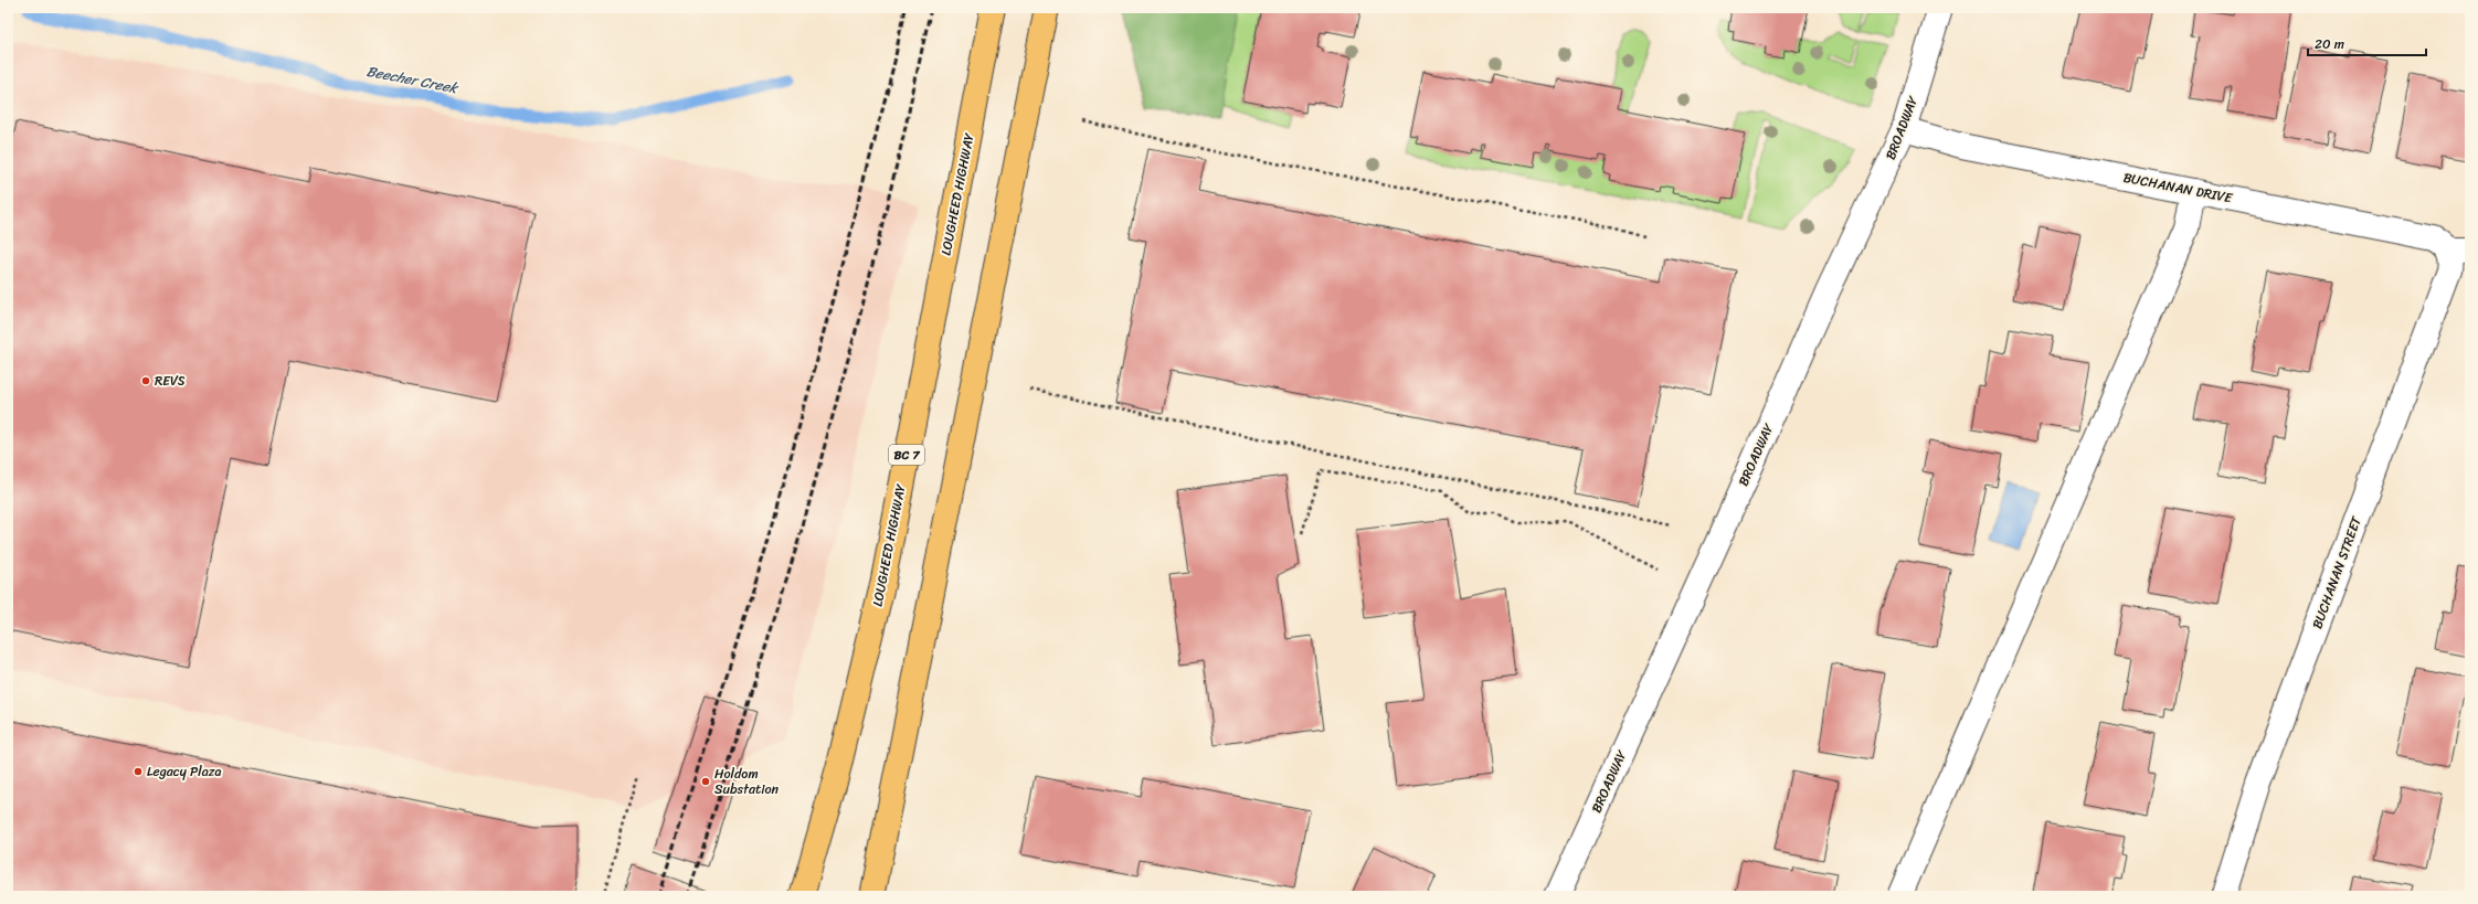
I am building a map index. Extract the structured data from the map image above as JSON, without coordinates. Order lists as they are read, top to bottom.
{
  "streets": {
    "main road": ["LOUGHEED HIGHWAY", "BC 7"],
    "street": ["BROADWAY", "BUCHANAN DRIVE", "BUCHANAN STREET"]
  },
  "crossings": [
    ["BROADWAY", "BUCHANAN DRIVE"],
    ["BUCHANAN DRIVE", "BUCHANAN STREET"]
  ],
  "water": ["Beecher Creek"],
  "places": ["REVS", "Legacy Plaza", "Holdom Substation"],
  "scale_bar": "20 m"
}
